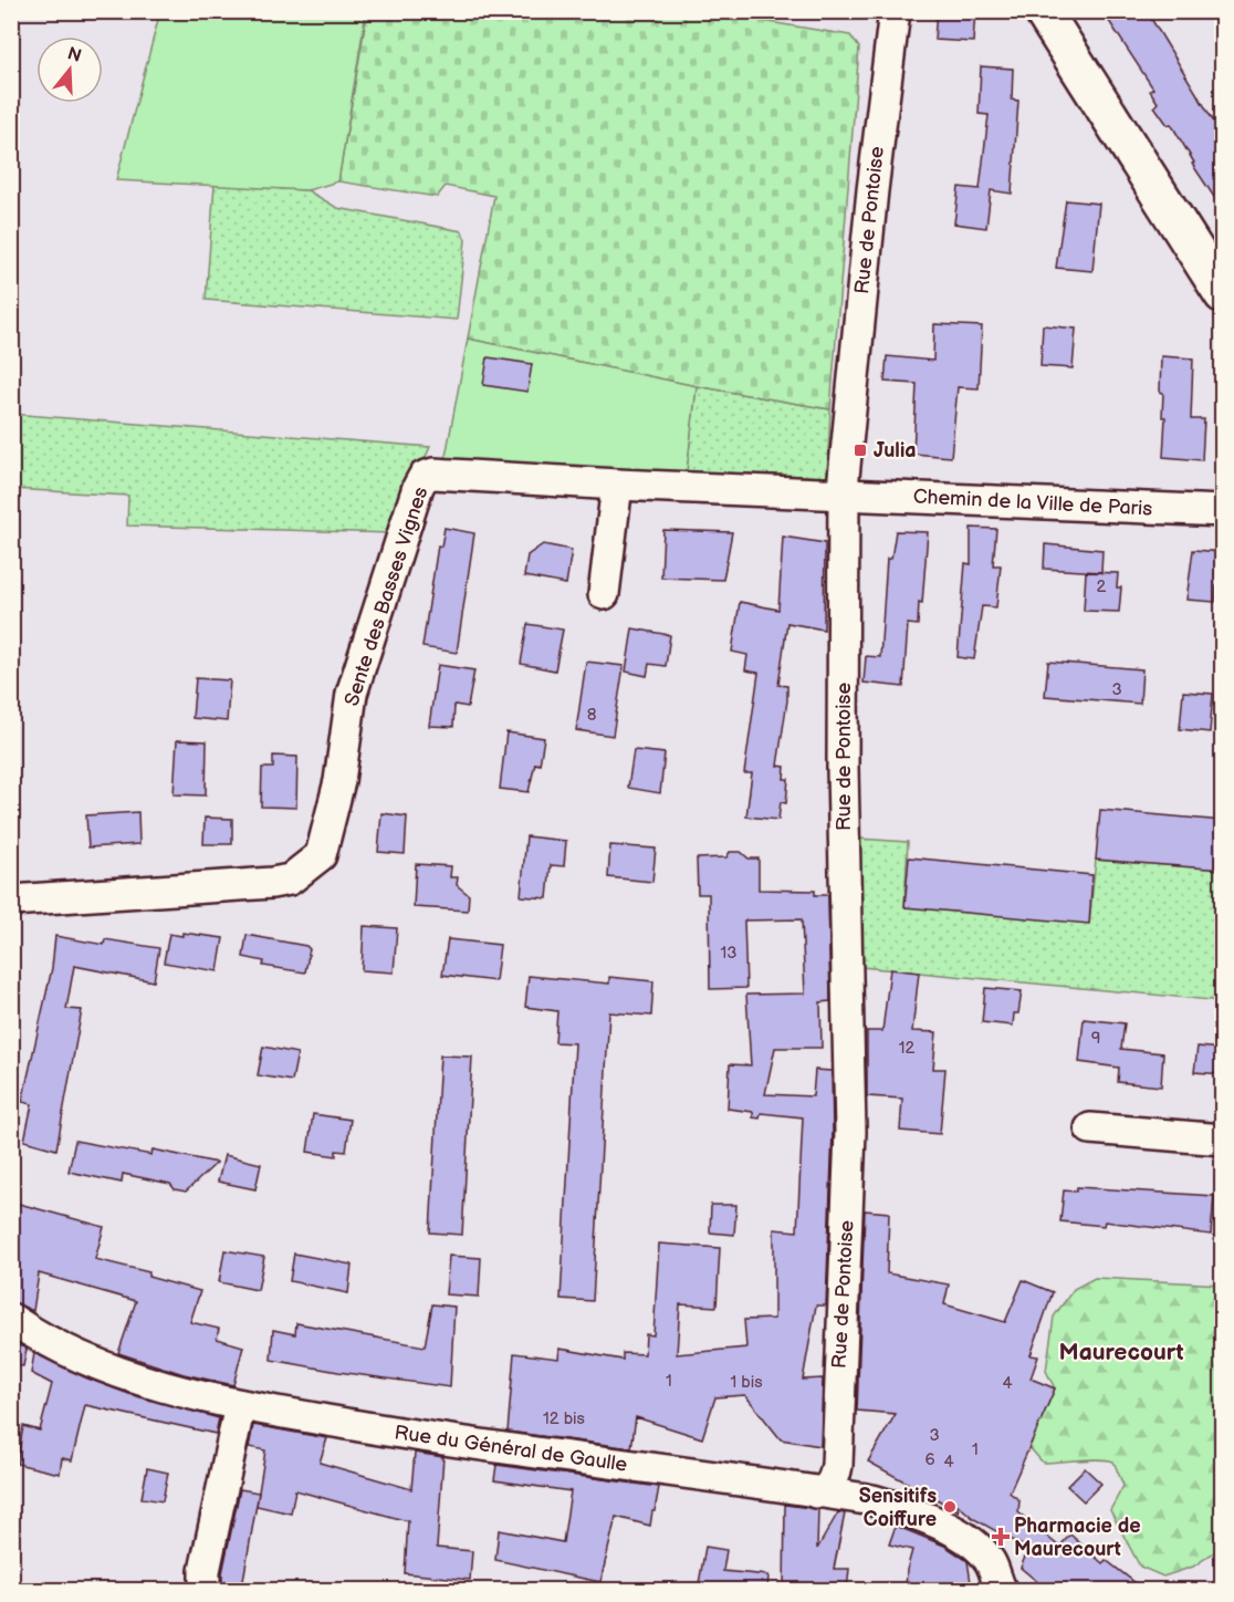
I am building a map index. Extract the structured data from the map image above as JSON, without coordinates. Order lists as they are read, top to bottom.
{
  "streets": {
    "street": [
      "Rue de Pontoise",
      "Chemin de la Ville de Paris",
      "Sente des Basses Vignes",
      "Rue du Général de Gaulle"
    ]
  },
  "crossings": [
    ["Rue de Pontoise", "Chemin de la Ville de Paris"],
    ["Rue de Pontoise", "Sente des Basses Vignes"],
    ["Rue de Pontoise", "Rue du Général de Gaulle"],
    ["Chemin de la Ville de Paris", "Sente des Basses Vignes"]
  ],
  "districts": ["Maurecourt"],
  "places": {
    "transit": ["Julia"],
    "other": ["Sensitifs Coiffure"],
    "health": ["Pharmacie de Maurecourt"]
  },
  "house_numbers": [
    "2",
    "3",
    "8",
    "13",
    "9",
    "12",
    "1",
    "1 bis",
    "4",
    "12 bis",
    "3",
    "1",
    "6",
    "4"
  ],
  "north": "top"
}
